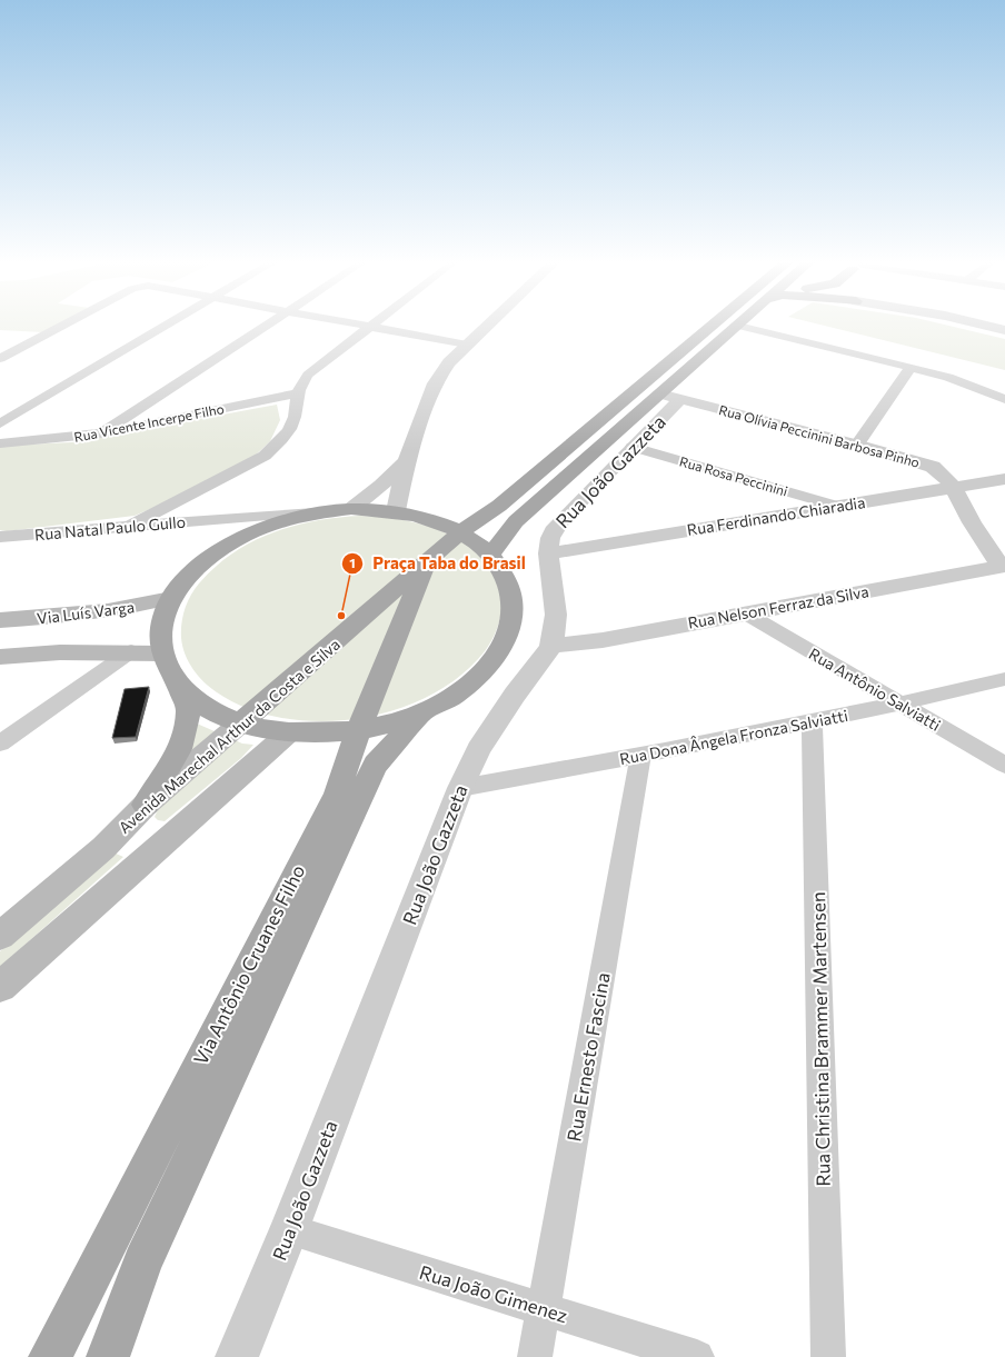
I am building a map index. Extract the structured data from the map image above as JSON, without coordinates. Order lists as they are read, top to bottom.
{
  "streets": {
    "main road": ["Via Luís Varga", "Avenida Marechal Arthur da Costa e Silva", "Via Antônio Cruanes Filho"],
    "street": [
      "Rua Vicente Incerpe Filho",
      "Rua Olívia Peccinini Barbosa Pinho",
      "Rua João Gazzeta",
      "Rua Rosa Peccinini",
      "Rua Ferdinando Chiaradia",
      "Rua Natal Paulo Gullo",
      "Rua Nelson Ferraz da Silva",
      "Rua Antônio Salviatti",
      "Rua Dona Ângela Fronza Salviatti",
      "Rua Christina Brammer Martensen",
      "Rua Ernesto Fascina",
      "Rua João Gimenez"
    ]
  },
  "crossings": [
    ["Rua Olívia Peccinini Barbosa Pinho", "Rua João Gazzeta"],
    ["Rua Olívia Peccinini Barbosa Pinho", "Rua Ferdinando Chiaradia"],
    ["Rua Olívia Peccinini Barbosa Pinho", "Rua Nelson Ferraz da Silva"],
    ["Rua João Gazzeta", "Rua Rosa Peccinini"],
    ["Rua João Gazzeta", "Rua Ferdinando Chiaradia"],
    ["Rua João Gazzeta", "Rua Nelson Ferraz da Silva"],
    ["Rua João Gazzeta", "Rua Dona Ângela Fronza Salviatti"],
    ["Rua João Gazzeta", "Rua João Gimenez"],
    ["Rua Rosa Peccinini", "Rua Ferdinando Chiaradia"],
    ["Rua Nelson Ferraz da Silva", "Rua Antônio Salviatti"],
    ["Rua Antônio Salviatti", "Rua Dona Ângela Fronza Salviatti"],
    ["Avenida Marechal Arthur da Costa e Silva", "Via Antônio Cruanes Filho"],
    ["Rua Dona Ângela Fronza Salviatti", "Rua Christina Brammer Martensen"],
    ["Rua Dona Ângela Fronza Salviatti", "Rua Ernesto Fascina"],
    ["Rua Ernesto Fascina", "Rua João Gimenez"]
  ],
  "places": ["Praça Taba do Brasil"]
}
